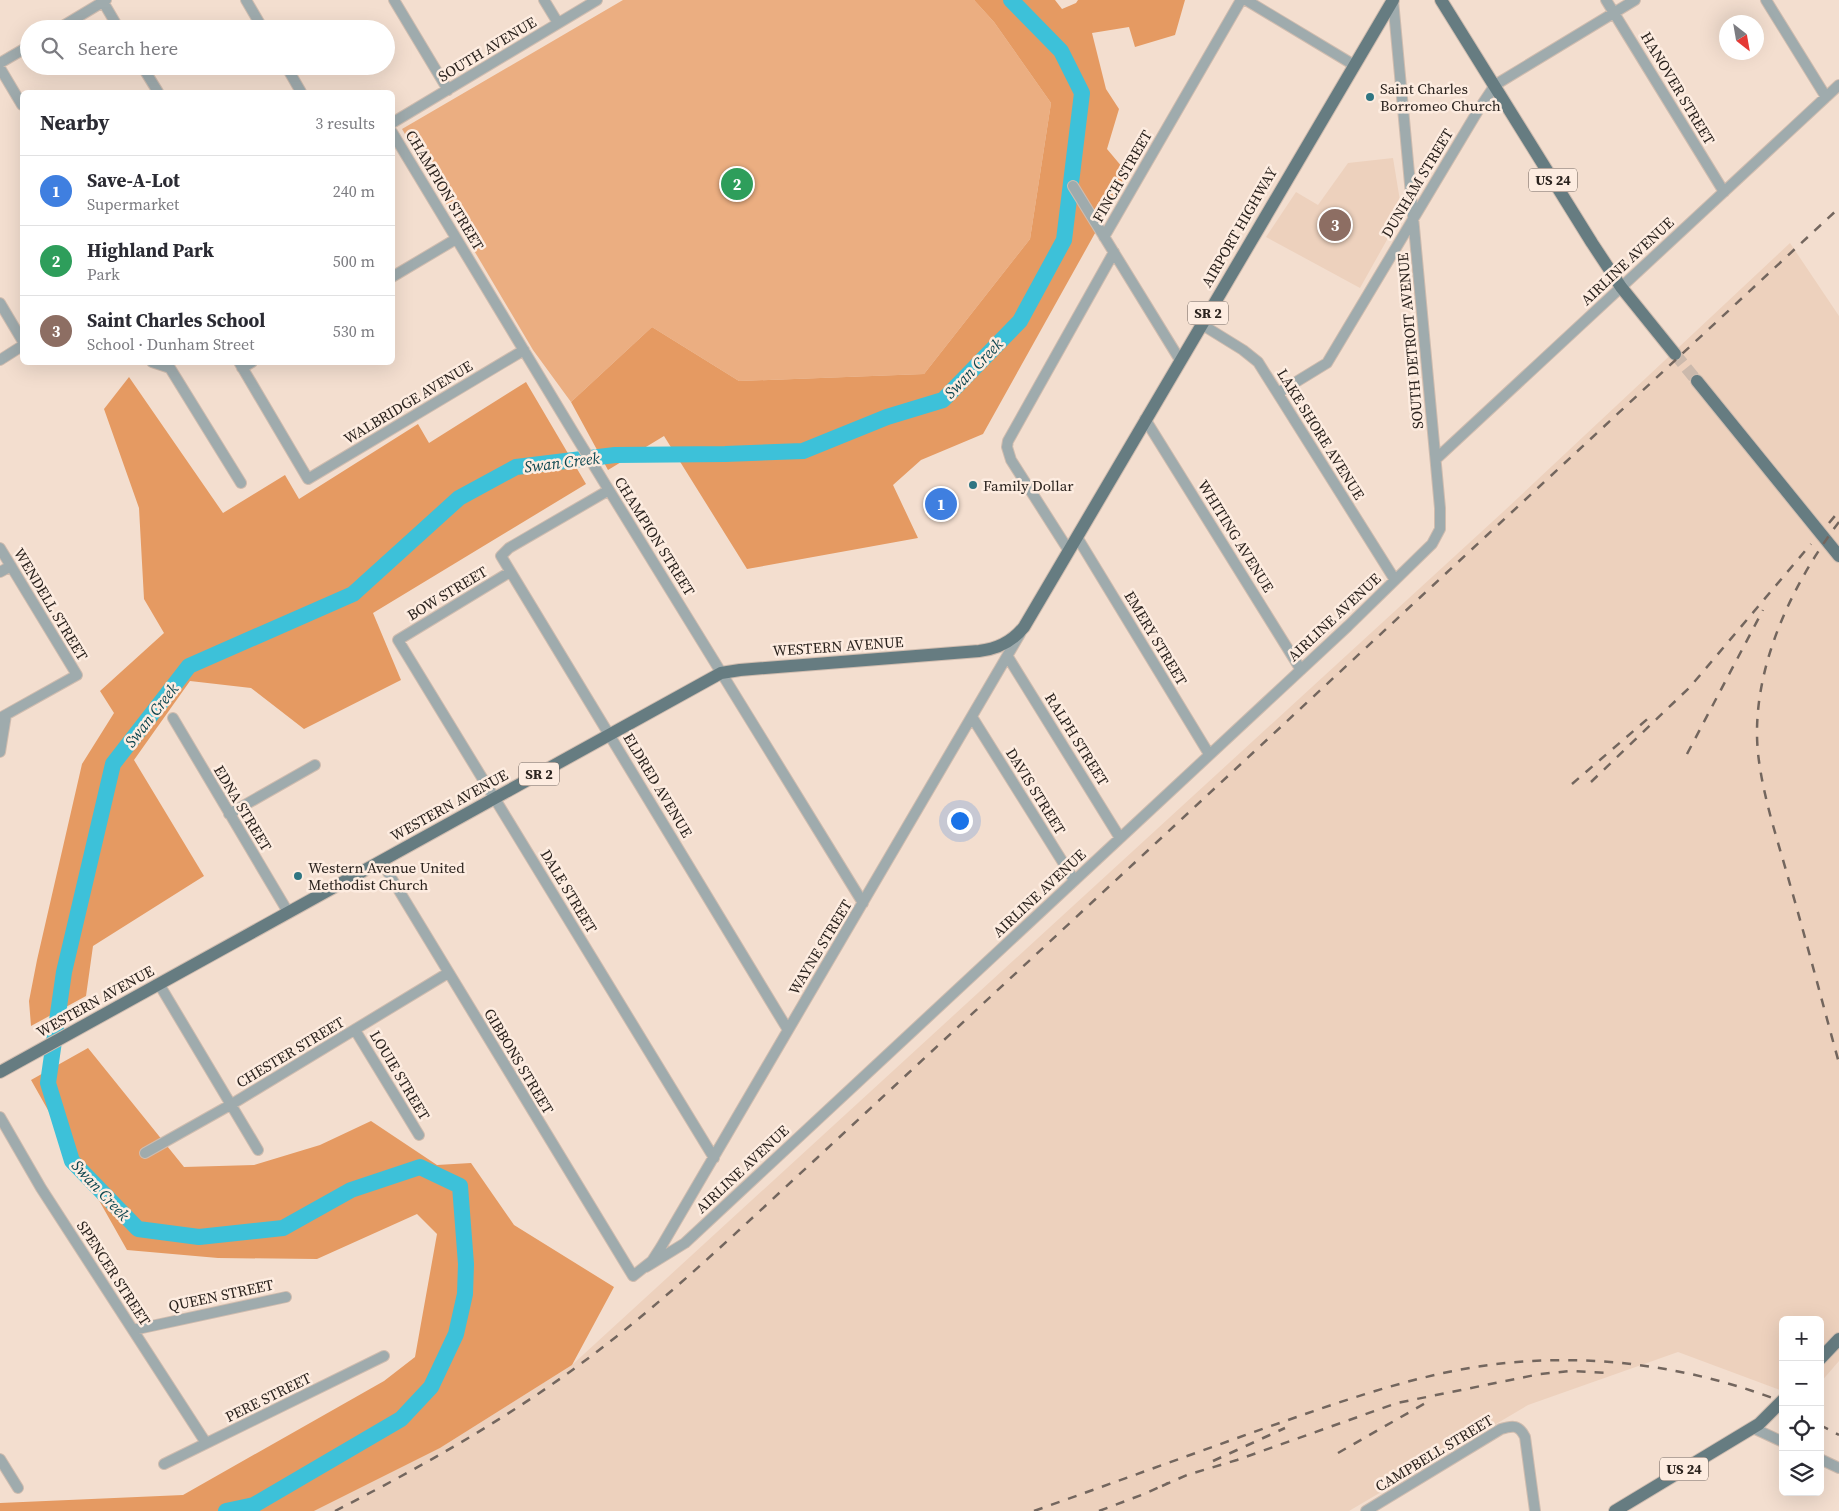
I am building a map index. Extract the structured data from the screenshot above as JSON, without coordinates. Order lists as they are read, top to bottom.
{
  "streets": {
    "main road": [
      "US 24",
      "AIRPORT HIGHWAY",
      "SR 2",
      "WESTERN AVENUE"
    ],
    "street": [
      "SOUTH AVENUE",
      "HANOVER STREET",
      "FINCH STREET",
      "DUNHAM STREET",
      "CHAMPION STREET",
      "AIRLINE AVENUE",
      "SOUTH DETROIT AVENUE",
      "WALBRIDGE AVENUE",
      "LAKE SHORE AVENUE",
      "WHITING AVENUE",
      "BOW STREET",
      "WENDELL STREET",
      "EMERY STREET",
      "RALPH STREET",
      "ELDRED AVENUE",
      "DAVIS STREET",
      "EDNA STREET",
      "DALE STREET",
      "WAYNE STREET",
      "CHESTER STREET",
      "GIBBONS STREET",
      "LOUIE STREET",
      "SPENCER STREET",
      "QUEEN STREET",
      "PERE STREET",
      "CAMPBELL STREET"
    ]
  },
  "crossings": [
    ["HANOVER STREET", "DUNHAM STREET"],
    ["HANOVER STREET", "AIRLINE AVENUE"],
    ["FINCH STREET", "AIRPORT HIGHWAY"],
    ["US 24", "DUNHAM STREET"],
    ["US 24", "AIRLINE AVENUE"],
    ["DUNHAM STREET", "SOUTH DETROIT AVENUE"],
    ["DUNHAM STREET", "LAKE SHORE AVENUE"],
    ["CHAMPION STREET", "WALBRIDGE AVENUE"],
    ["CHAMPION STREET", "BOW STREET"],
    ["CHAMPION STREET", "WESTERN AVENUE"],
    ["CHAMPION STREET", "WAYNE STREET"],
    ["AIRPORT HIGHWAY", "SOUTH DETROIT AVENUE"],
    ["AIRPORT HIGHWAY", "LAKE SHORE AVENUE"],
    ["AIRPORT HIGHWAY", "WHITING AVENUE"],
    ["AIRPORT HIGHWAY", "EMERY STREET"],
    ["AIRPORT HIGHWAY", "WESTERN AVENUE"],
    ["AIRPORT HIGHWAY", "WAYNE STREET"],
    ["AIRLINE AVENUE", "SOUTH DETROIT AVENUE"],
    ["AIRLINE AVENUE", "LAKE SHORE AVENUE"],
    ["AIRLINE AVENUE", "WHITING AVENUE"],
    ["AIRLINE AVENUE", "EMERY STREET"],
    ["AIRLINE AVENUE", "RALPH STREET"],
    ["AIRLINE AVENUE", "DAVIS STREET"],
    ["AIRLINE AVENUE", "WAYNE STREET"],
    ["BOW STREET", "ELDRED AVENUE"],
    ["BOW STREET", "DALE STREET"],
    ["WESTERN AVENUE", "ELDRED AVENUE"],
    ["WESTERN AVENUE", "EDNA STREET"],
    ["WESTERN AVENUE", "DALE STREET"],
    ["WESTERN AVENUE", "WAYNE STREET"],
    ["WESTERN AVENUE", "GIBBONS STREET"],
    ["RALPH STREET", "WAYNE STREET"],
    ["ELDRED AVENUE", "WAYNE STREET"],
    ["DAVIS STREET", "WAYNE STREET"],
    ["DALE STREET", "WAYNE STREET"],
    ["WAYNE STREET", "GIBBONS STREET"],
    ["CHESTER STREET", "GIBBONS STREET"],
    ["CHESTER STREET", "LOUIE STREET"],
    ["SPENCER STREET", "QUEEN STREET"],
    ["SPENCER STREET", "PERE STREET"]
  ],
  "water": ["Swan Creek"],
  "places": ["Saint Charles Borromeo Church", "Family Dollar", "Western Avenue United Methodist Church"],
  "north": "bottom right",
  "page": {
    "search": "Search here",
    "heading": ["Nearby", "3 results"],
    "list": [
      {
        "mark": "1",
        "name": "Save-A-Lot",
        "note": "Supermarket",
        "value": "240 m"
      },
      {
        "mark": "2",
        "name": "Highland Park",
        "note": "Park",
        "value": "500 m"
      },
      {
        "mark": "3",
        "name": "Saint Charles School",
        "note": "School · Dunham Street",
        "value": "530 m"
      }
    ],
    "pins": ["2", "3", "1"],
    "map_buttons": ["+", "−"]
  }
}
